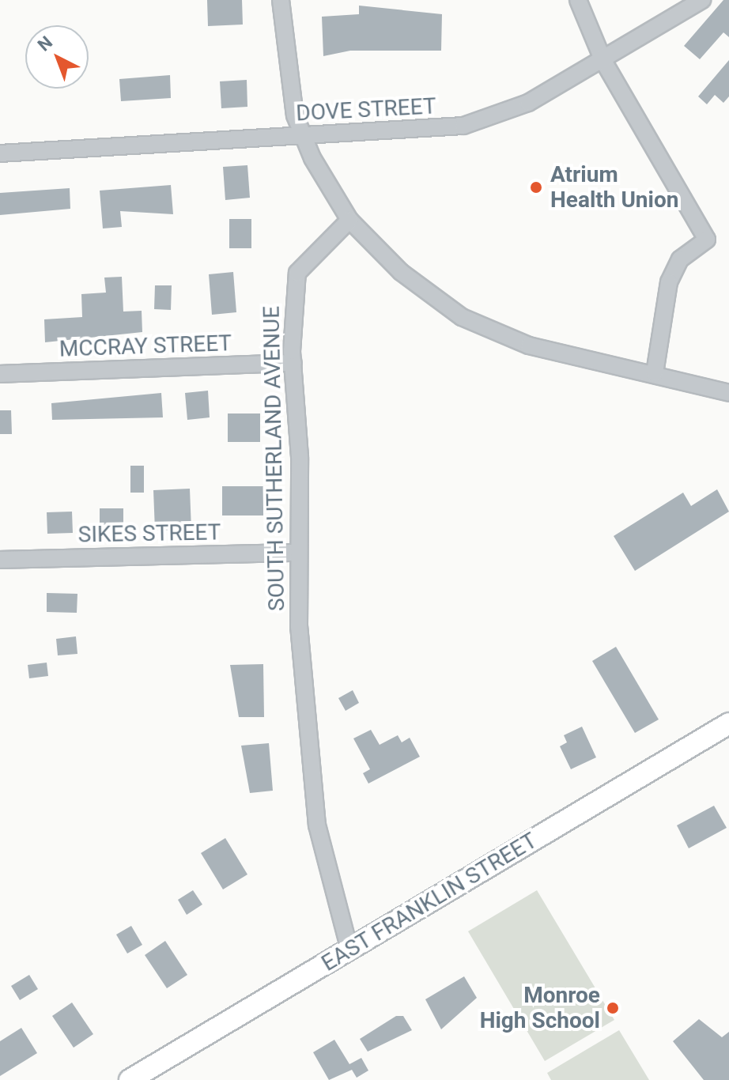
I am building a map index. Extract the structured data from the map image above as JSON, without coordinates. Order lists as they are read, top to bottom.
{
  "streets": {
    "main road": ["EAST FRANKLIN STREET"],
    "street": [
      "DOVE STREET",
      "MCCRAY STREET",
      "SOUTH SUTHERLAND AVENUE",
      "SIKES STREET"
    ]
  },
  "crossings": [
    ["MCCRAY STREET", "SOUTH SUTHERLAND AVENUE"],
    ["SOUTH SUTHERLAND AVENUE", "SIKES STREET"],
    ["SOUTH SUTHERLAND AVENUE", "EAST FRANKLIN STREET"]
  ],
  "places": ["Atrium Health Union", "Monroe High School"],
  "north": "top left"
}
